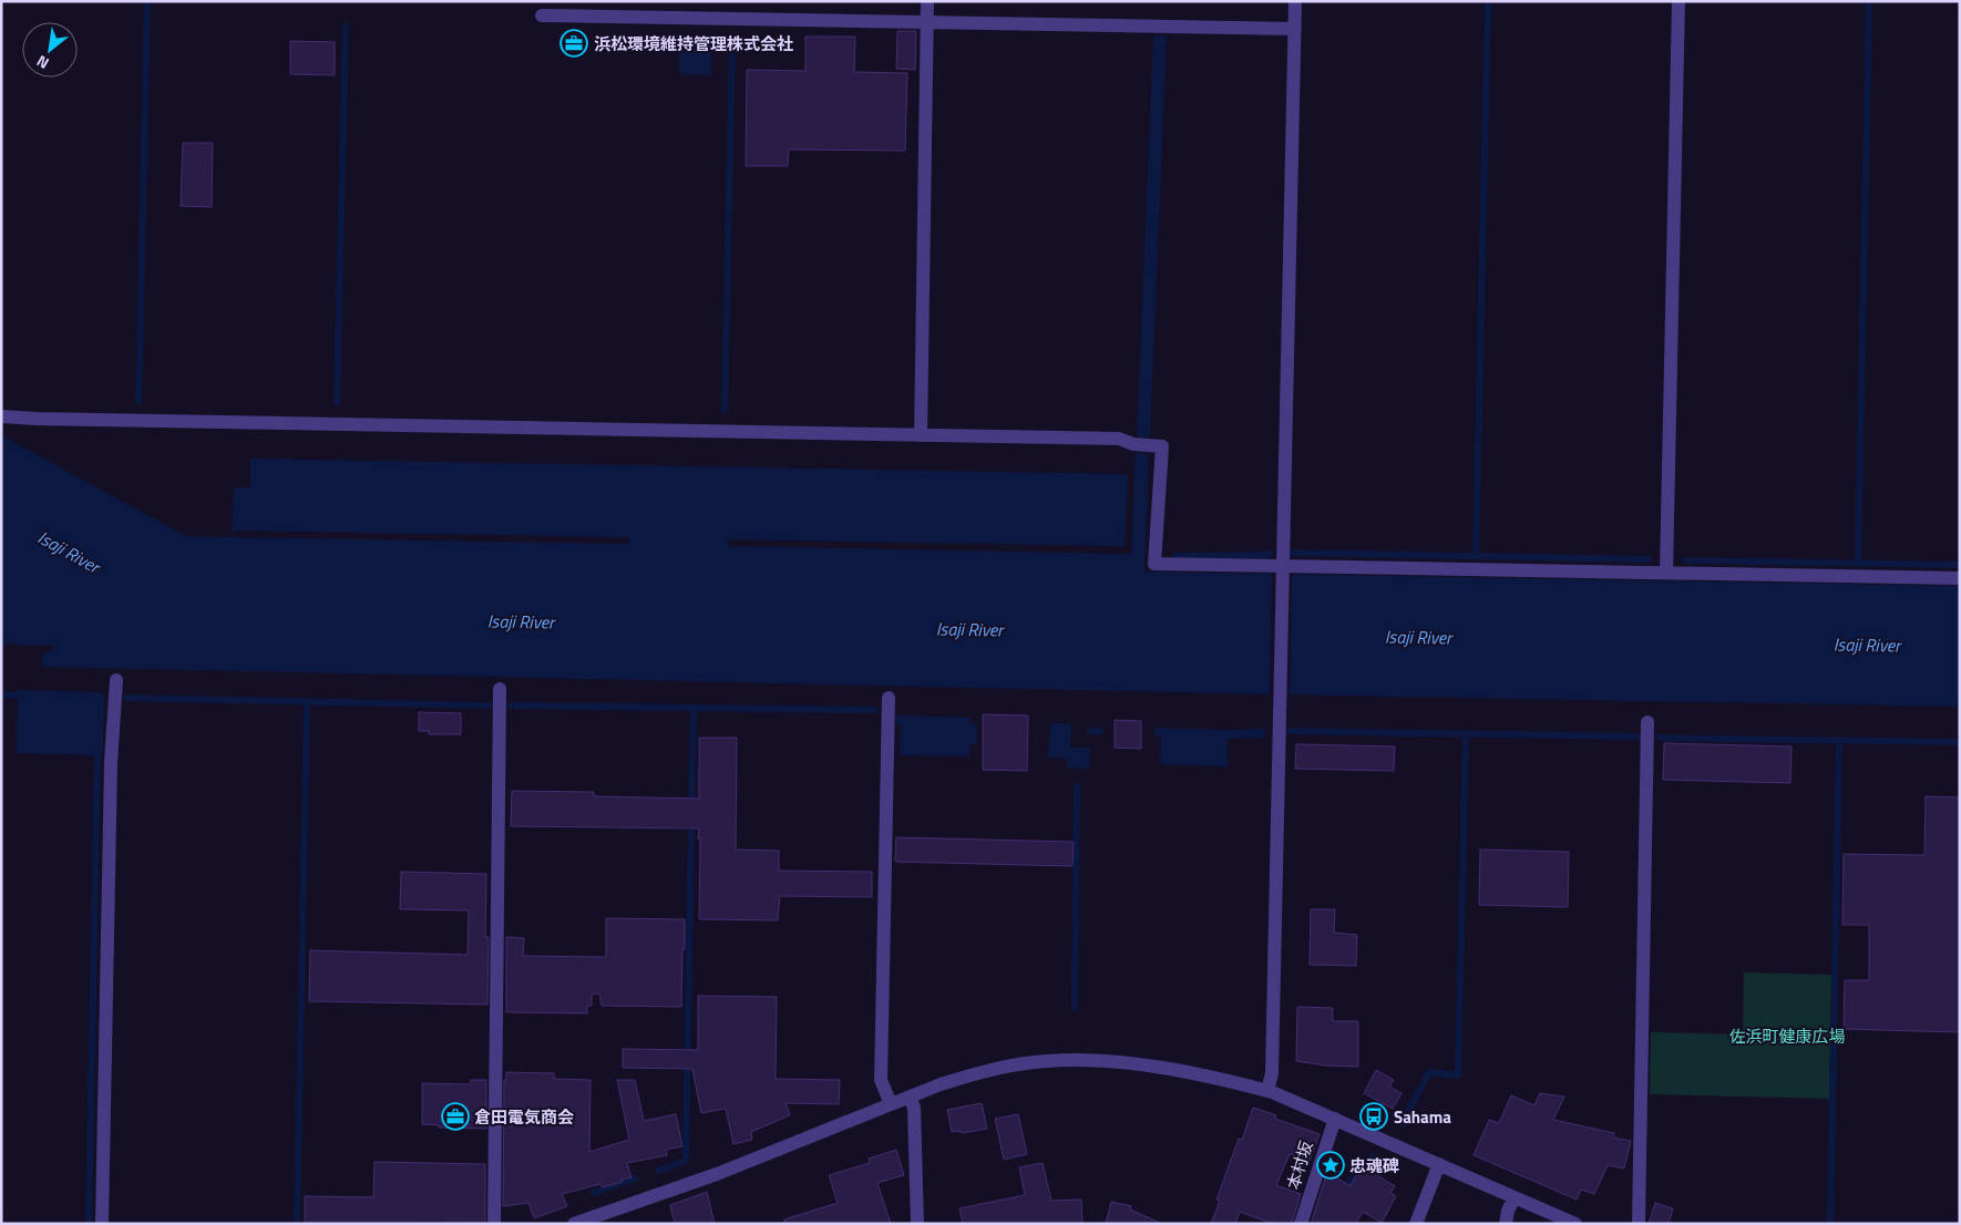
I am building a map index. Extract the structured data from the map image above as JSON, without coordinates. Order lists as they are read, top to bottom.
{
  "streets": {
    "street": ["本村坂"]
  },
  "water": ["Isaji River"],
  "parks": ["佐浜町健康広場"],
  "places": {
    "office": ["浜松環境維持管理株式会社", "倉田電気商会"],
    "bus stop": ["Sahama"],
    "place": ["忠魂碑"]
  },
  "north": "bottom left"
}
